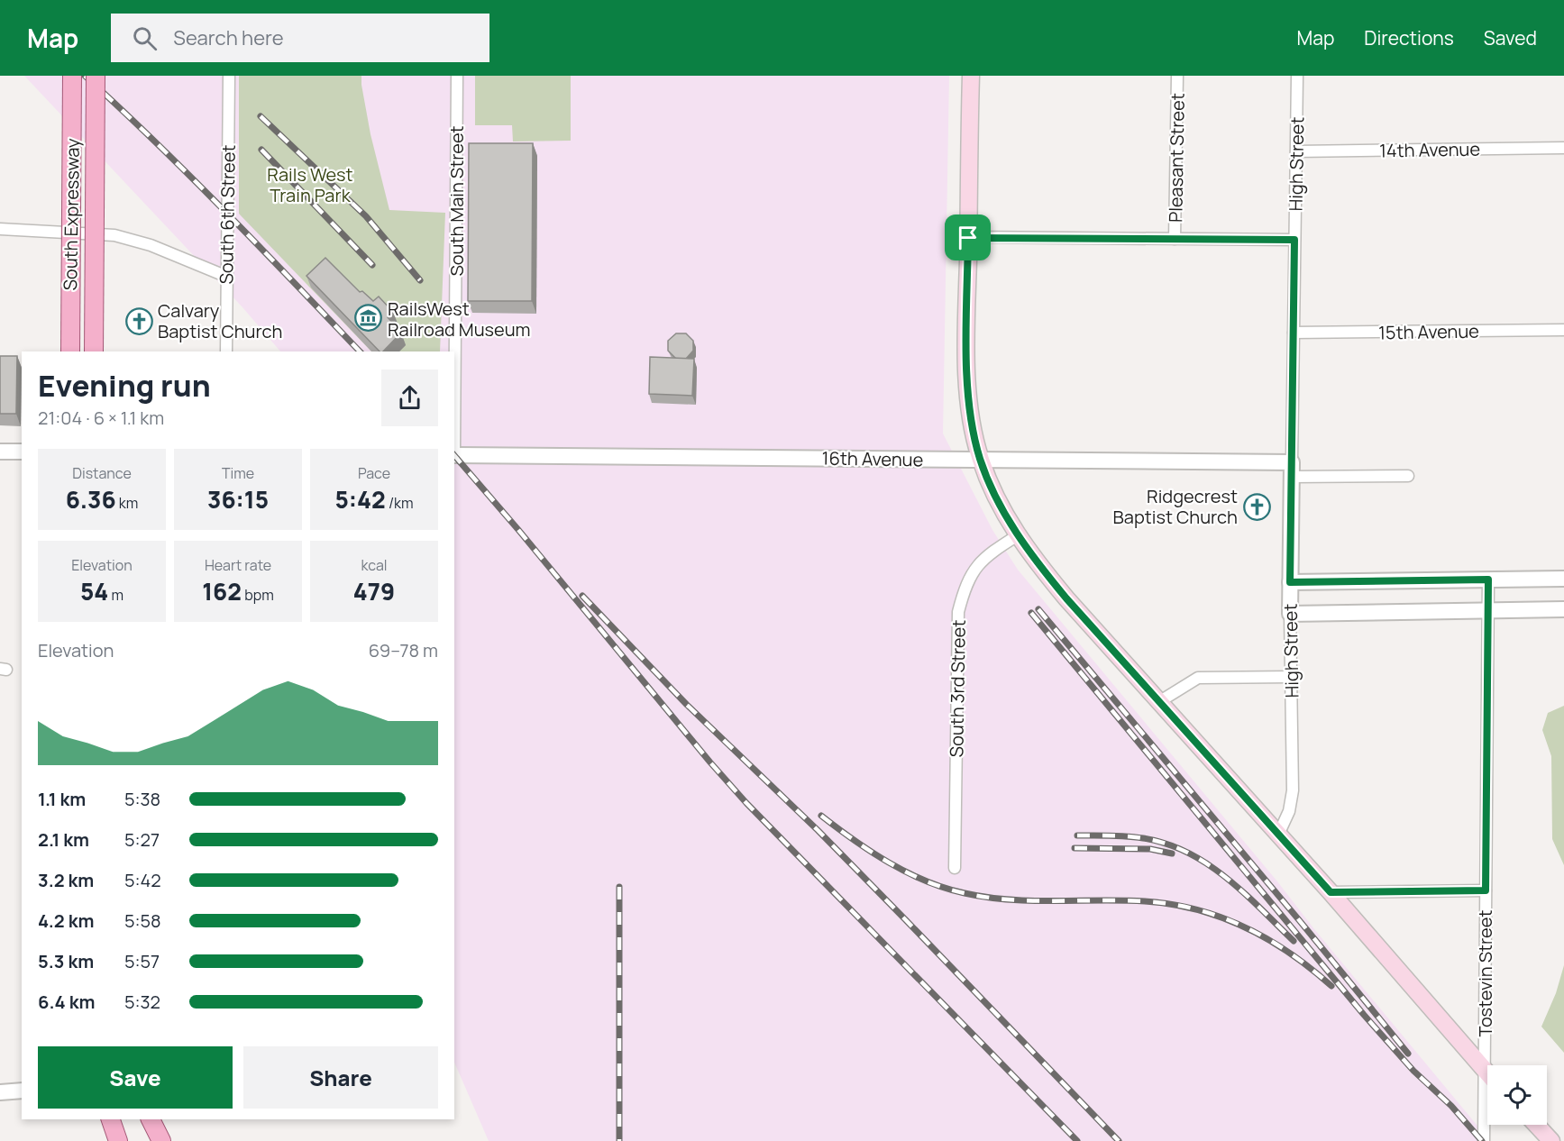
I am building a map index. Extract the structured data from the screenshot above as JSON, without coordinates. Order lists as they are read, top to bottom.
{
  "streets": {
    "main road": ["South Expressway"],
    "street": [
      "14th Avenue",
      "Pleasant Street",
      "High Street",
      "South Main Street",
      "South 6th Street",
      "15th Avenue",
      "16th Avenue",
      "South 3rd Street",
      "Tostevin Street"
    ]
  },
  "crossings": [
    ["14th Avenue", "High Street"],
    ["High Street", "15th Avenue"],
    ["High Street", "16th Avenue"]
  ],
  "parks": ["Rails West Train Park"],
  "places": {
    "museum": ["RailsWest Railroad Museum"],
    "church": ["Calvary Baptist Church", "Ridgecrest Baptist Church"]
  },
  "page": {
    "header": "Map",
    "search": "Search here",
    "nav": ["Map", "Directions", "Saved"],
    "heading": ["Evening run", "21:04 · 6 × 1.1 km"],
    "stats": [
      ["Distance", "6.36 km"],
      ["Time", "36:15"],
      ["Pace", "5:42 /km"],
      ["Elevation", "54 m"],
      ["Heart rate", "162 bpm"],
      ["kcal", "479"]
    ],
    "chart": ["Elevation", "69–78 m"],
    "list": [
      {
        "name": "1.1 km",
        "note": "5:38"
      },
      {
        "name": "2.1 km",
        "note": "5:27"
      },
      {
        "name": "3.2 km",
        "note": "5:42"
      },
      {
        "name": "4.2 km",
        "note": "5:58"
      },
      {
        "name": "5.3 km",
        "note": "5:57"
      },
      {
        "name": "6.4 km",
        "note": "5:32"
      }
    ],
    "buttons": ["Save", "Share"]
  }
}
